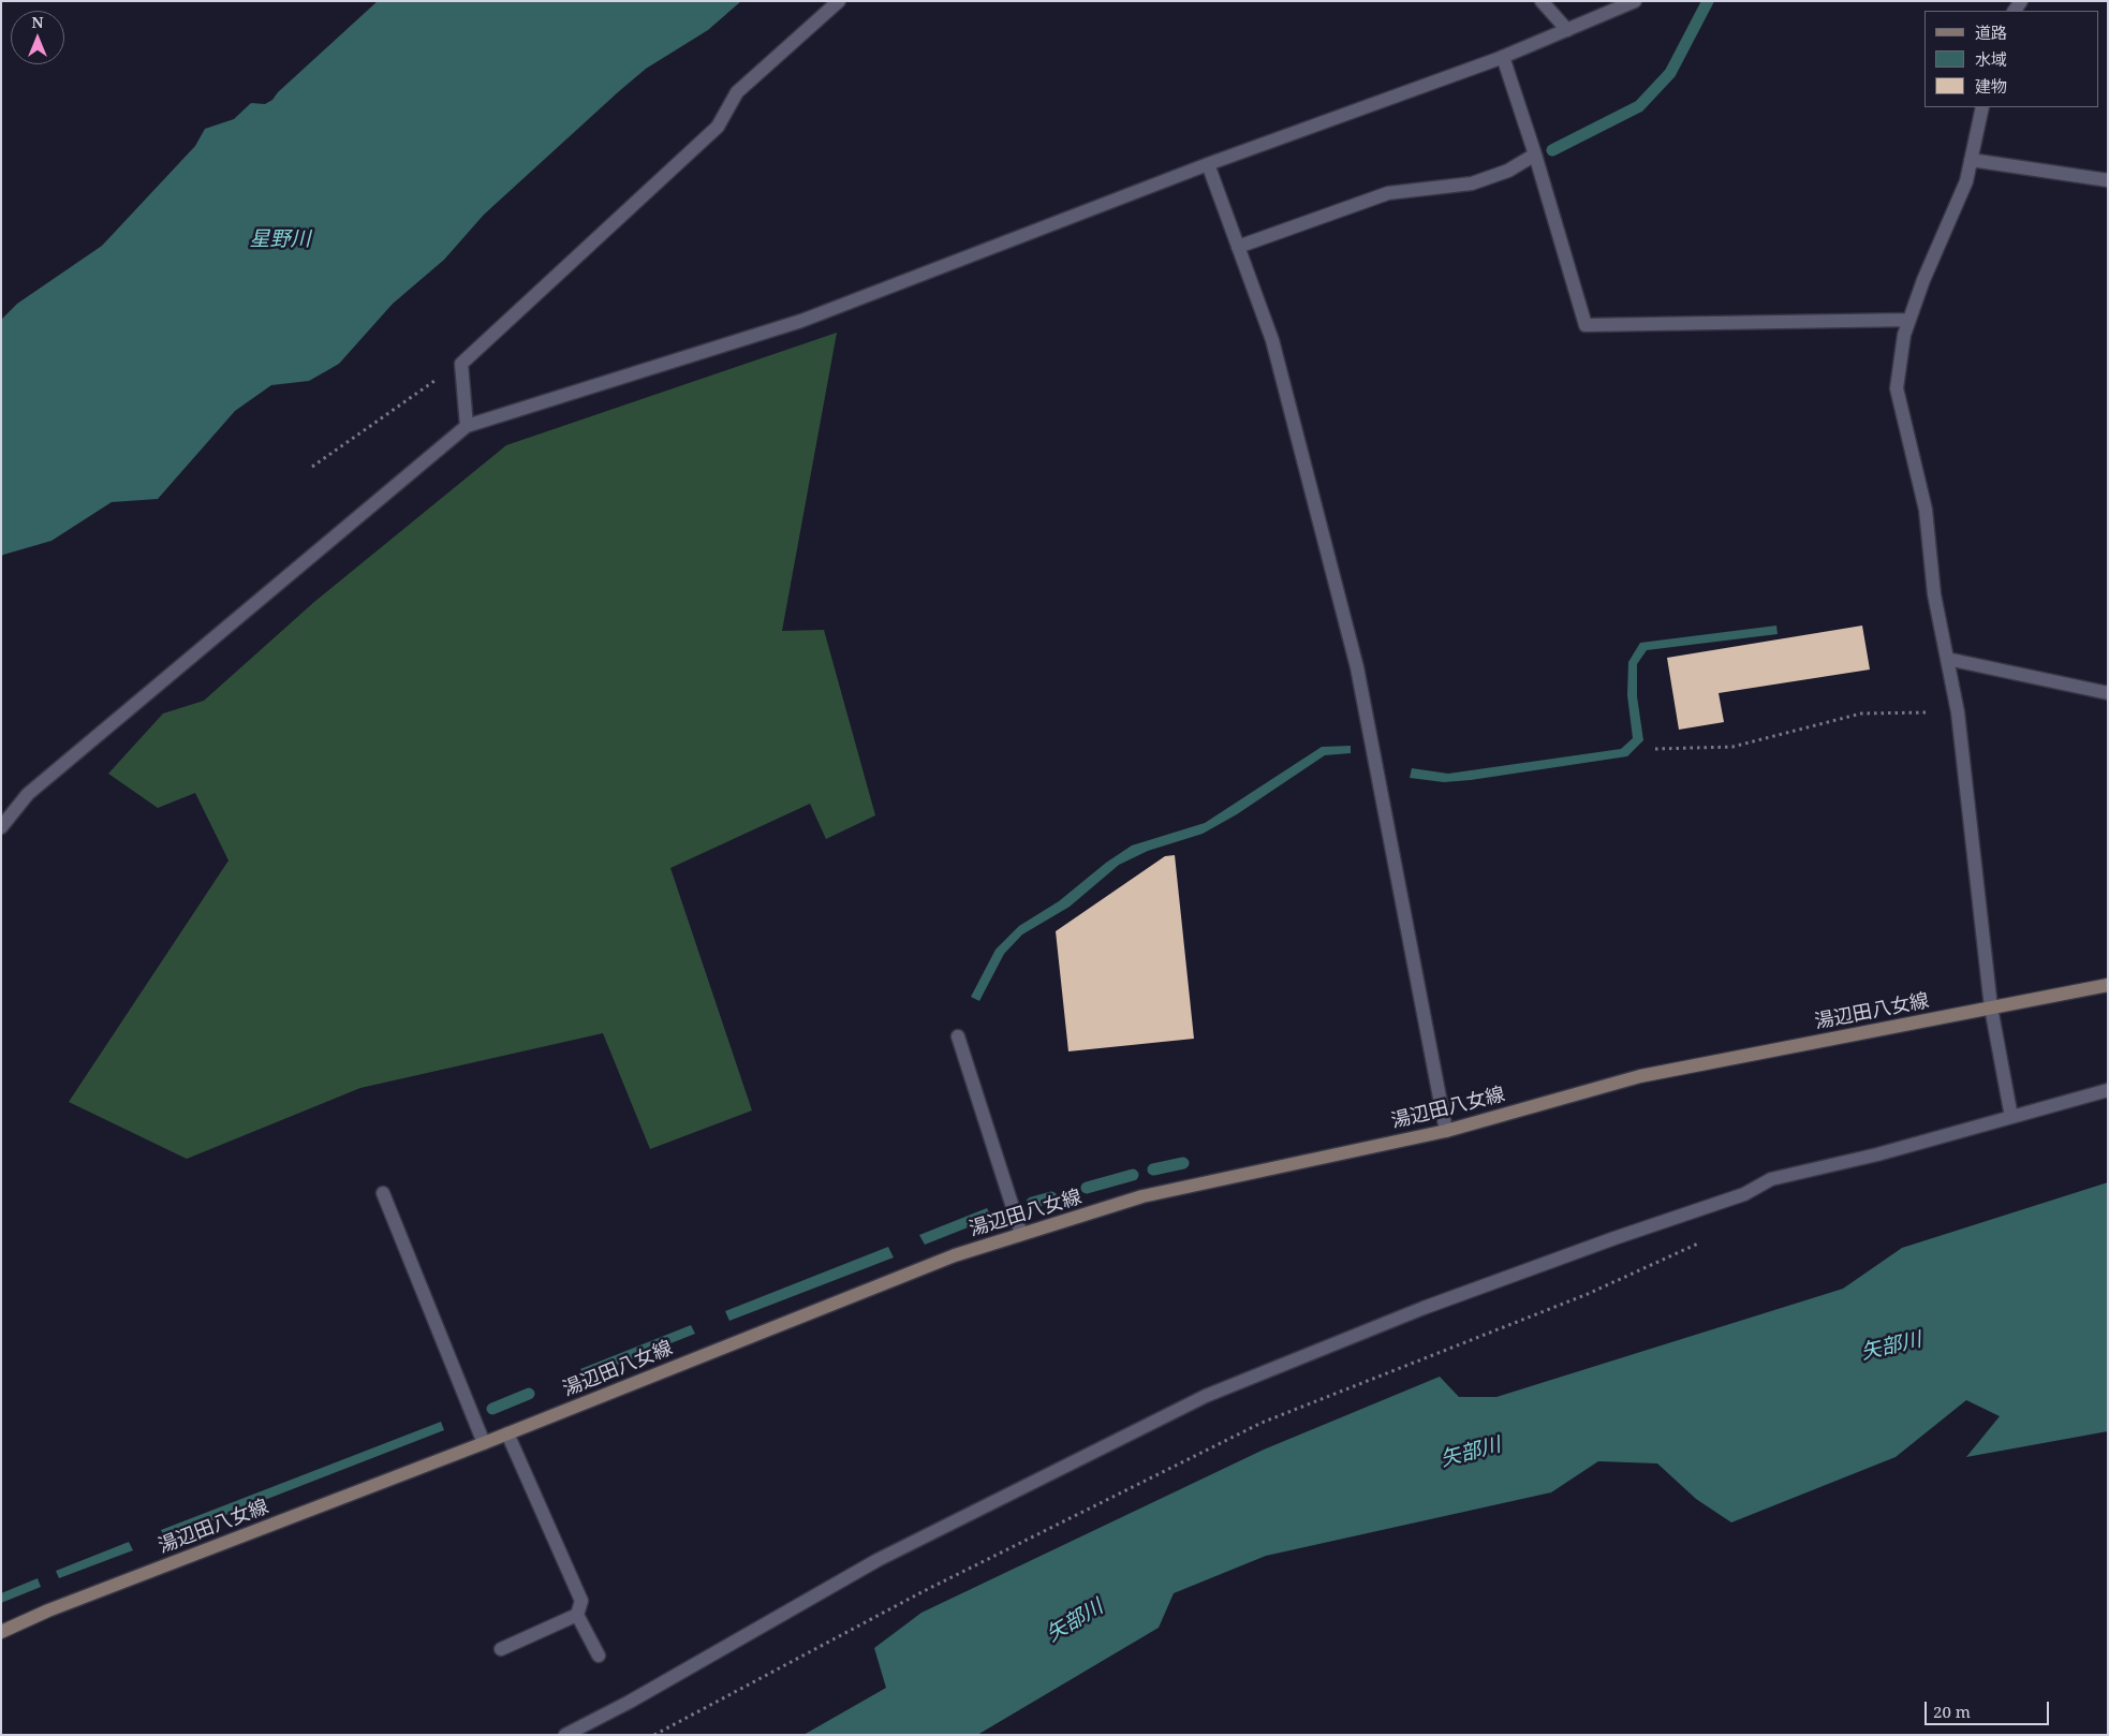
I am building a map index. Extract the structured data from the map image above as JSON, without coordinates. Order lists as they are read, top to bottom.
{
  "streets": {
    "main road": ["湯辺田八女線"]
  },
  "water": ["星野川", "矢部川"],
  "legend": ["道路", "水域", "建物"],
  "scale_bar": "20 m",
  "north": "top"
}
